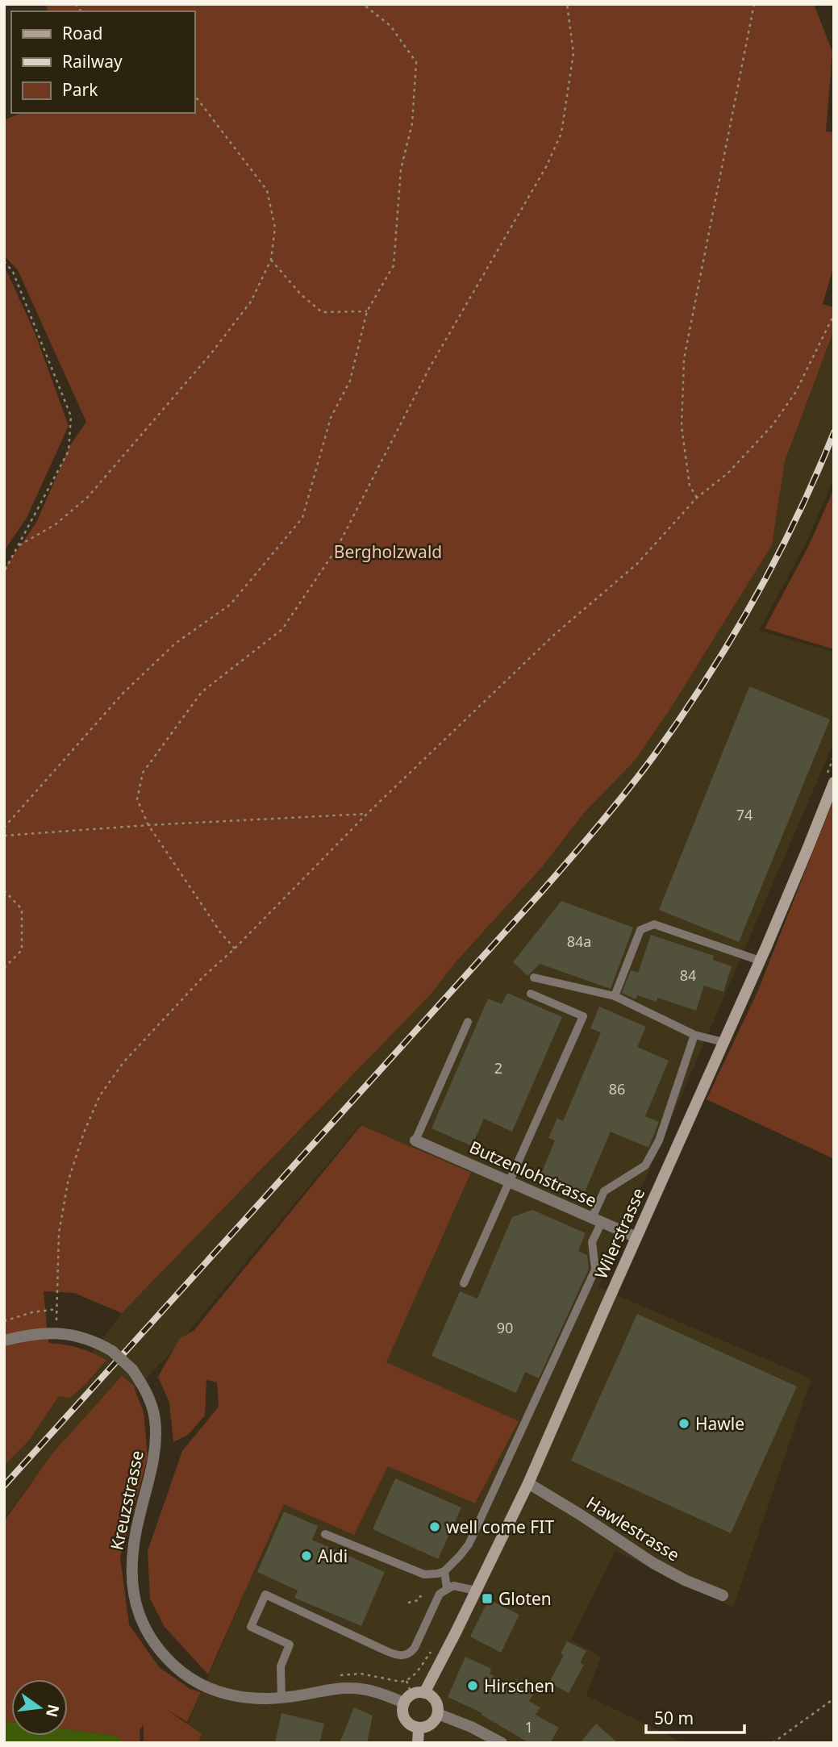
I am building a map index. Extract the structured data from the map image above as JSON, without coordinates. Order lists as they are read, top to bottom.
{
  "streets": {
    "main road": ["Wilerstrasse"],
    "street": ["Butzenlohstrasse", "Kreuzstrasse", "Hawlestrasse"]
  },
  "crossings": [
    ["Butzenlohstrasse", "Wilerstrasse"],
    ["Wilerstrasse", "Kreuzstrasse"],
    ["Wilerstrasse", "Hawlestrasse"]
  ],
  "parks": ["Bergholzwald"],
  "places": {
    "other": [
      "Hawle",
      "well come FIT",
      "Aldi",
      "Hirschen"
    ],
    "transit": ["Gloten"]
  },
  "house_numbers": [
    "74",
    "84a",
    "84",
    "2",
    "86",
    "90",
    "1"
  ],
  "legend": ["Road", "Railway", "Park"],
  "scale_bar": "50 m",
  "north": "right"
}
